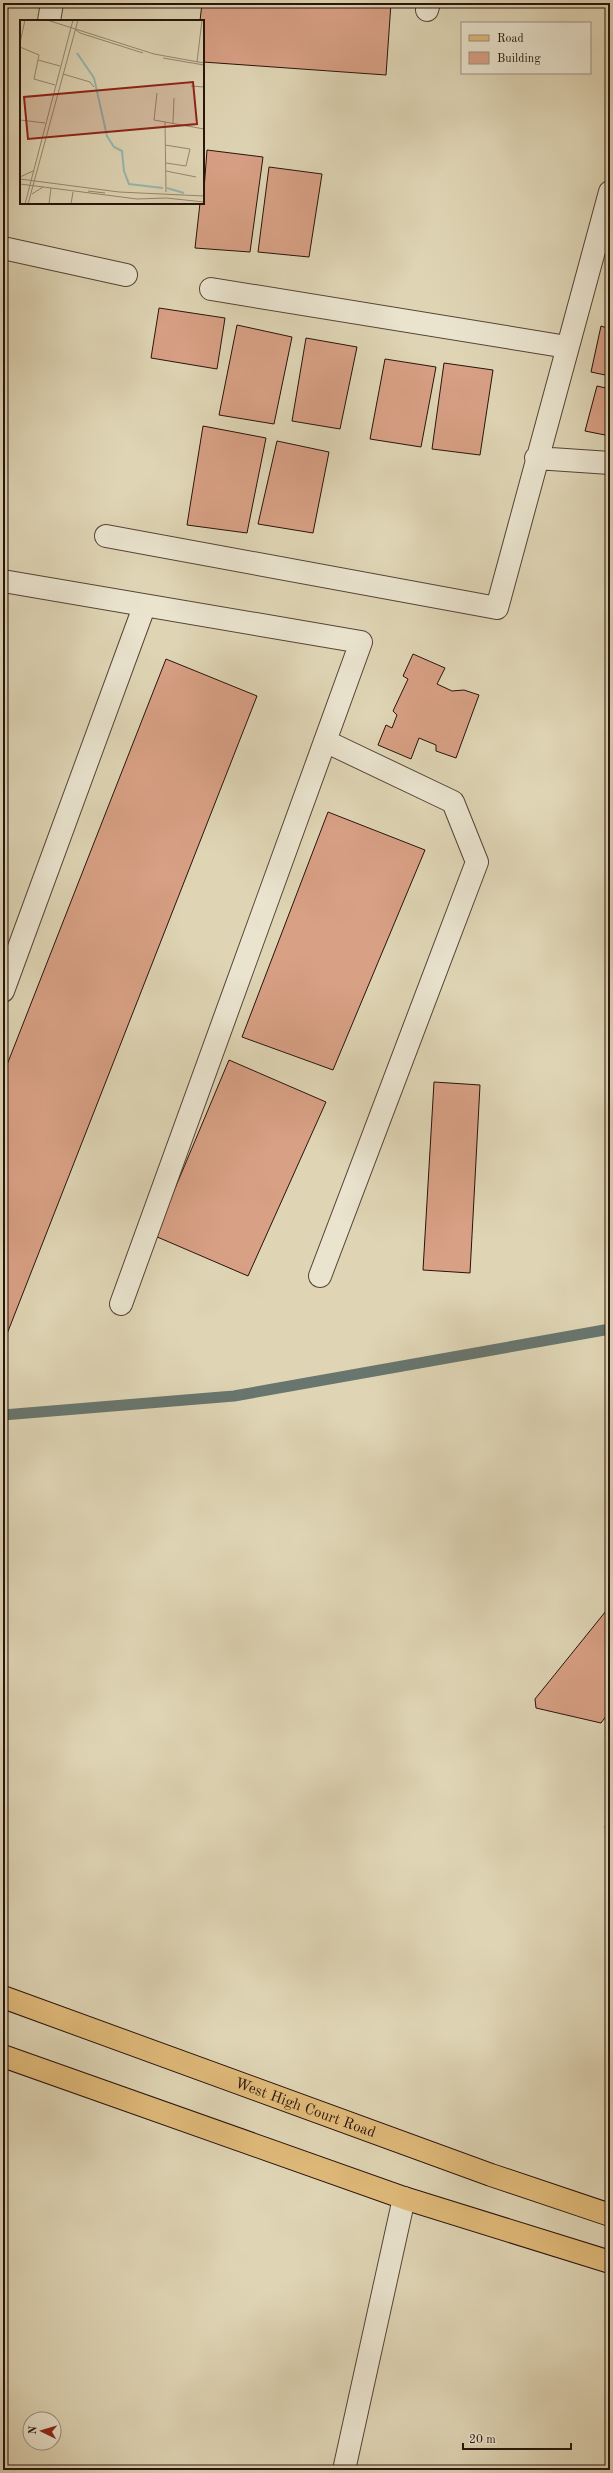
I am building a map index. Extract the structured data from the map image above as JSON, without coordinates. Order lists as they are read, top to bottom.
{
  "streets": {
    "main road": ["West High Court Road"]
  },
  "legend": ["Road", "Building"],
  "scale_bar": "20 m",
  "north": "left"
}
